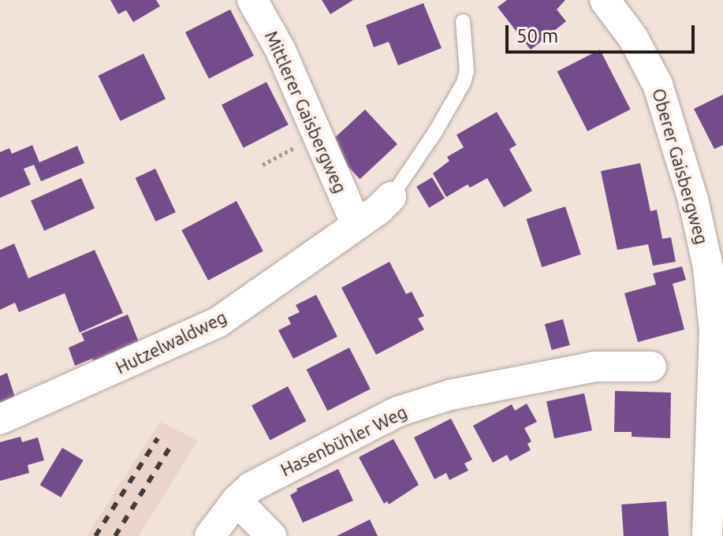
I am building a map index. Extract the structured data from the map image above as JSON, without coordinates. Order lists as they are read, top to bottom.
{
  "streets": {
    "street": [
      "Mittlerer Gaisbergweg",
      "Oberer Gaisbergweg",
      "Hutzelwaldweg",
      "Hasenbühler Weg"
    ]
  },
  "crossings": [
    ["Mittlerer Gaisbergweg", "Hutzelwaldweg"]
  ],
  "scale_bar": "50 m"
}
